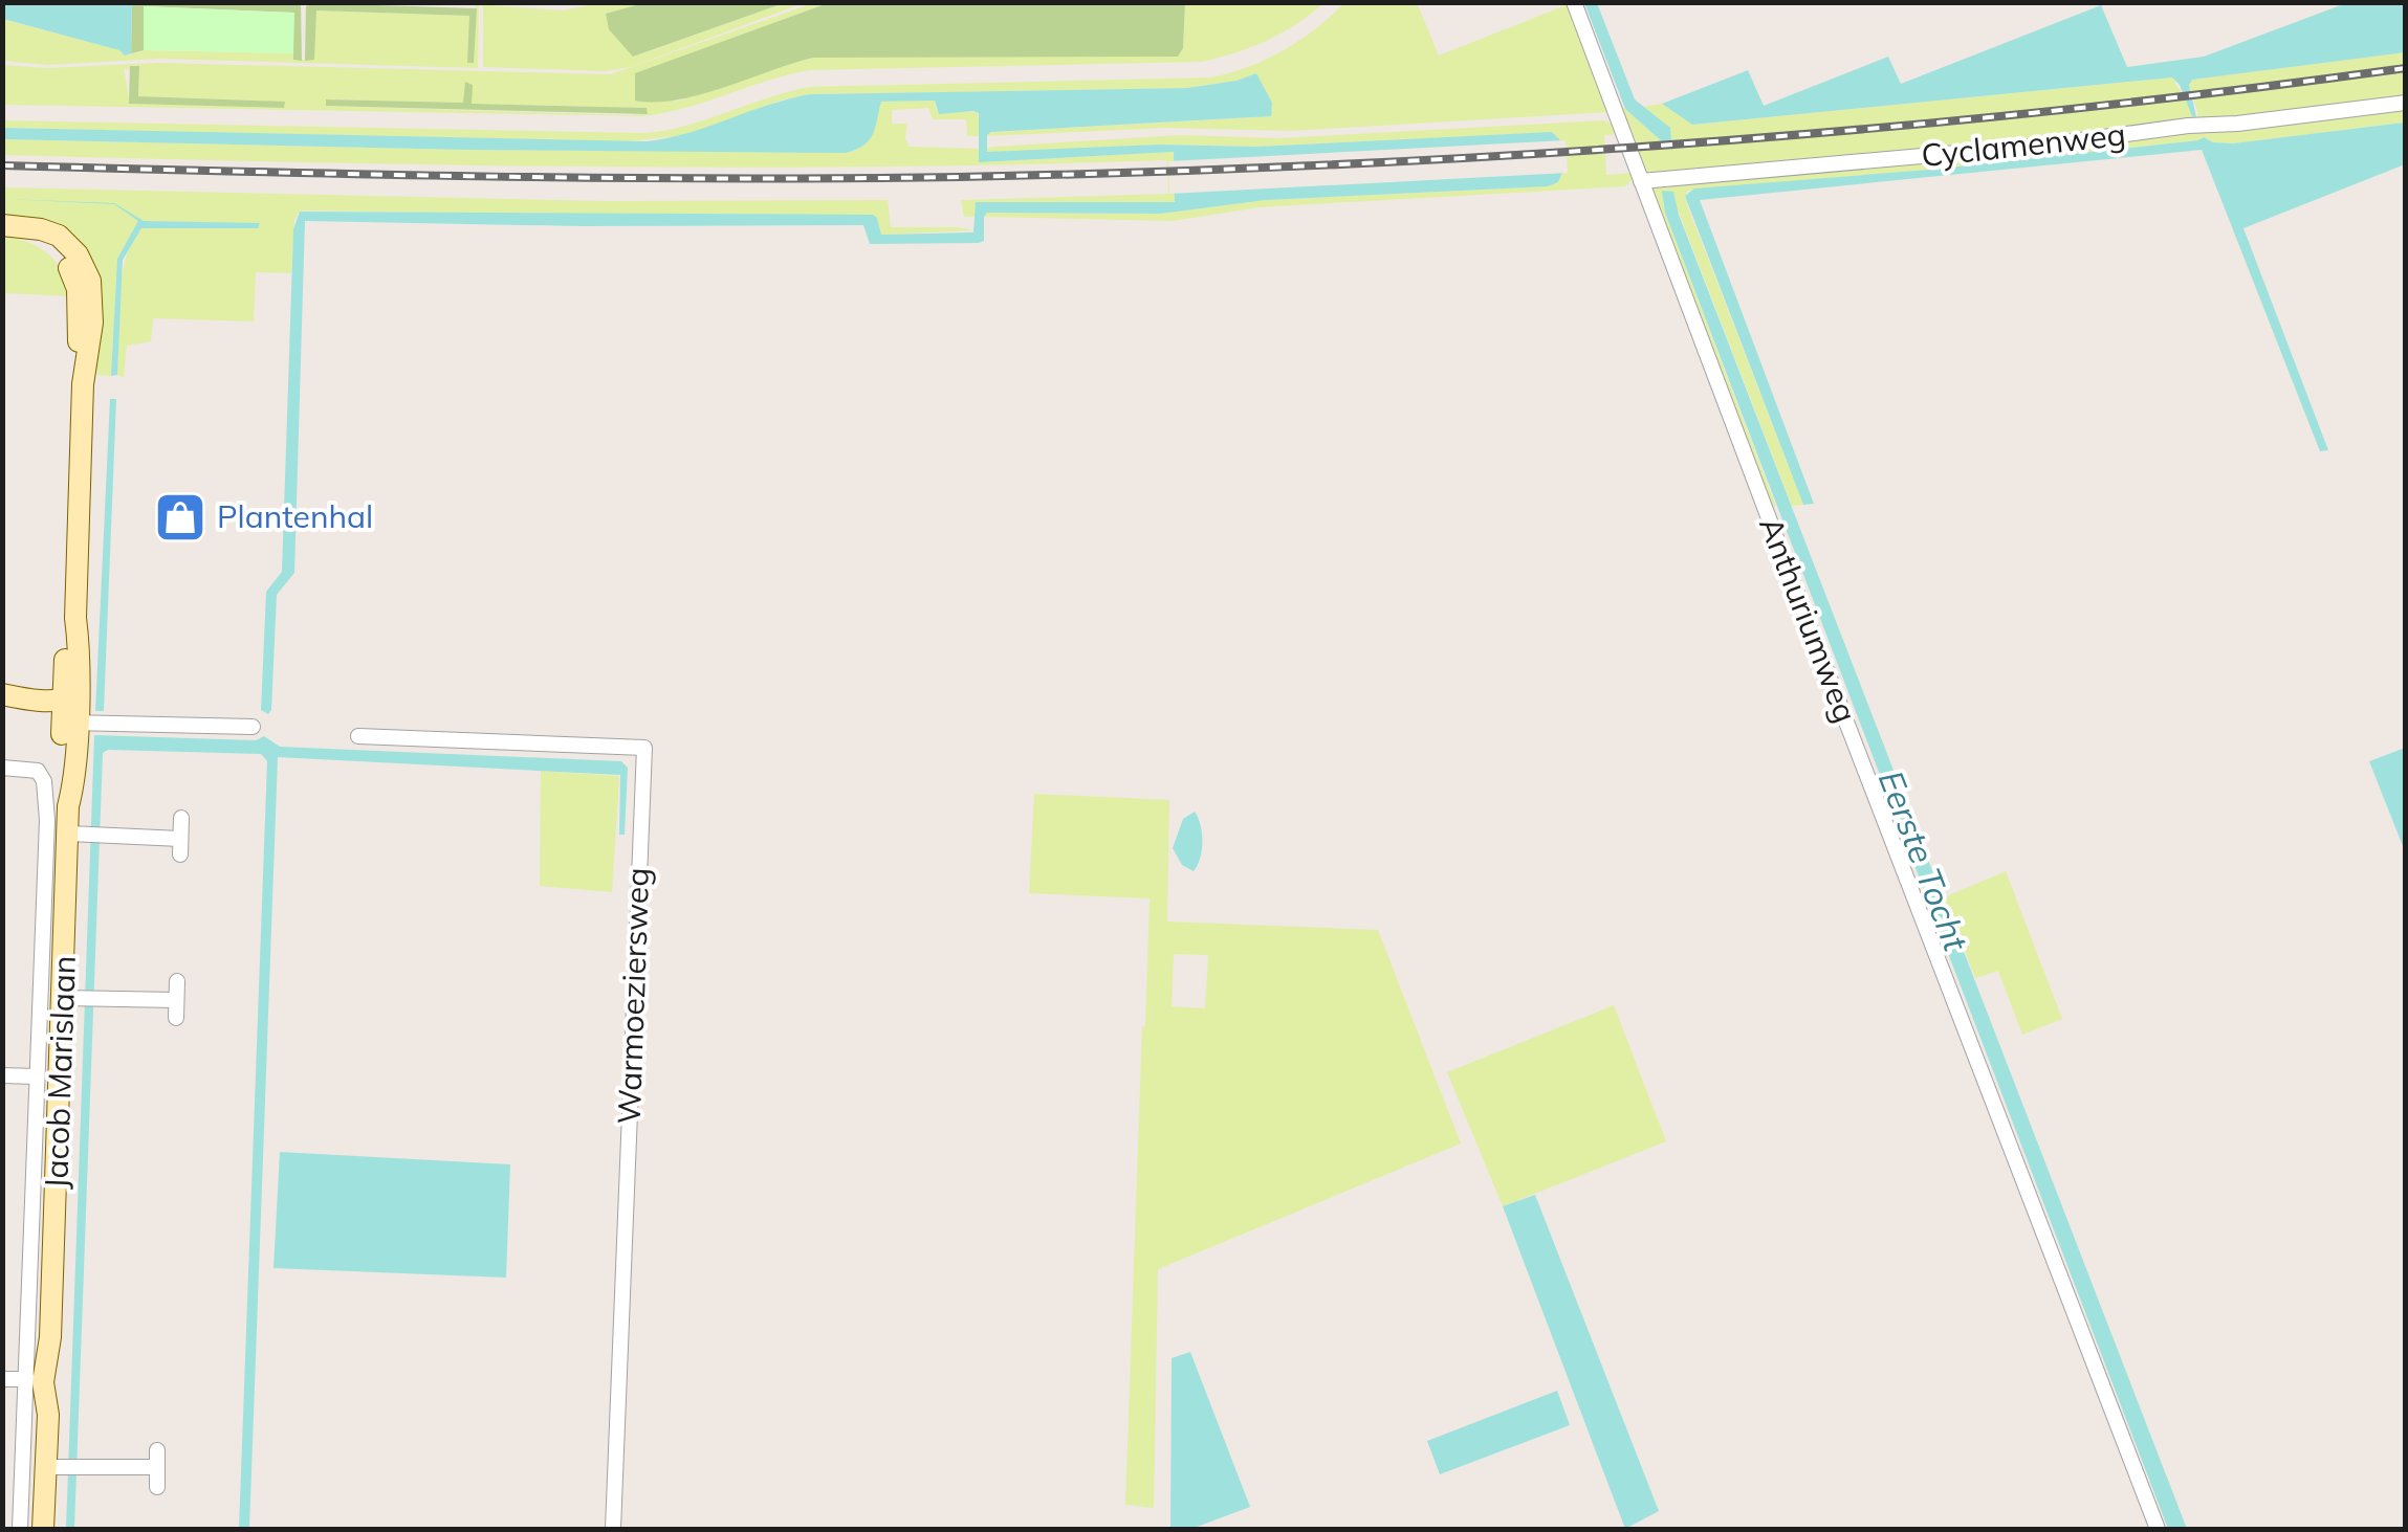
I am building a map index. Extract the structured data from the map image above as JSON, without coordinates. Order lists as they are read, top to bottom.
{
  "streets": {
    "main road": ["Jacob Marislaan"],
    "street": ["Cyclamenweg", "Anthuriumweg", "Warmoeziersweg"]
  },
  "crossings": [
    ["Cyclamenweg", "Anthuriumweg"]
  ],
  "water": ["Eerste Tocht"],
  "places": {
    "shop": ["Plantenhal"]
  }
}
